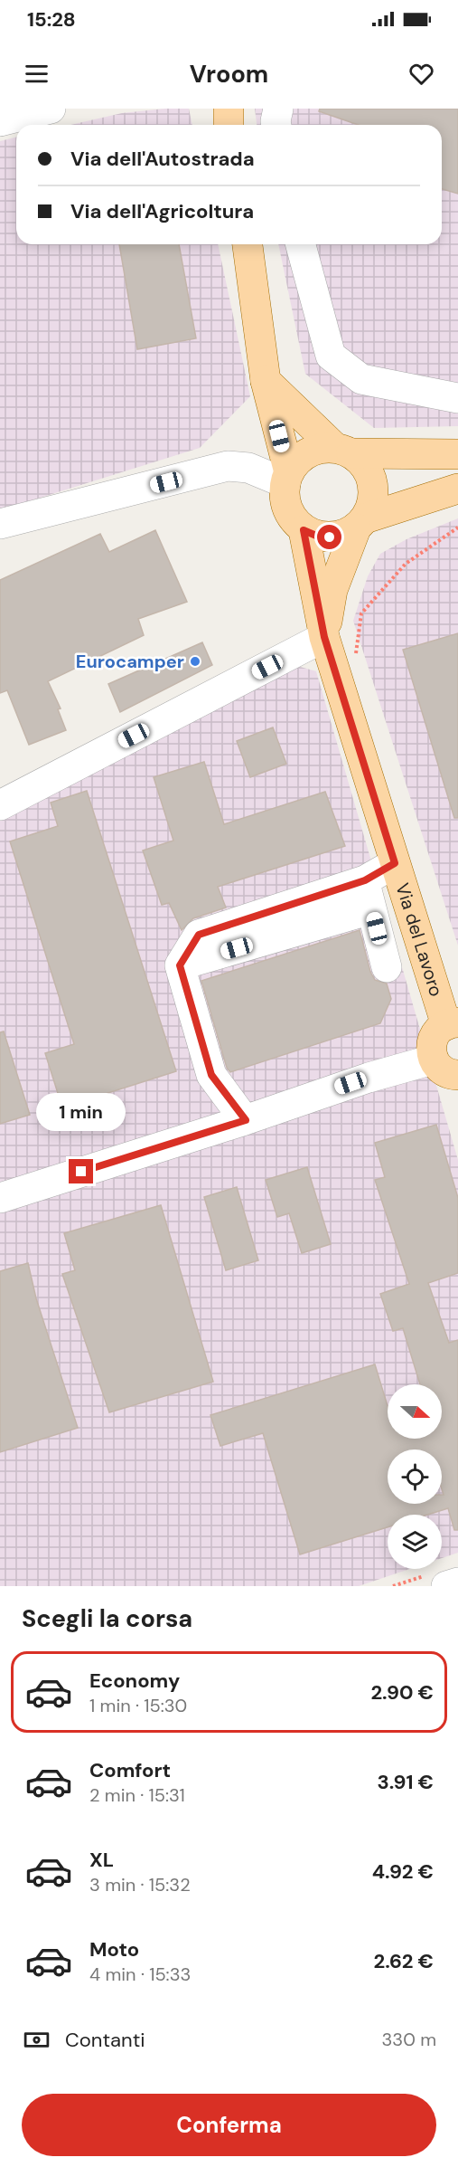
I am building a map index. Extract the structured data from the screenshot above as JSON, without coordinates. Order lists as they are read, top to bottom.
{
  "streets": {
    "main road": ["Via del Lavoro"]
  },
  "places": ["Eurocamper"],
  "north": "right",
  "page": {
    "status": "15:28",
    "header": "Vroom",
    "banner": ["Via dell'Autostrada", "Via dell'Agricoltura"],
    "bubble": "1 min",
    "heading": "Scegli la corsa",
    "list": [
      {
        "name": "Economy",
        "note": "1 min · 15:30",
        "value": "2.90 €"
      },
      {
        "name": "Comfort",
        "note": "2 min · 15:31",
        "value": "3.91 €"
      },
      {
        "name": "XL",
        "note": "3 min · 15:32",
        "value": "4.92 €"
      },
      {
        "name": "Moto",
        "note": "4 min · 15:33",
        "value": "2.62 €"
      }
    ],
    "pay": ["Contanti", "330 m"],
    "buttons": "Conferma"
  }
}
